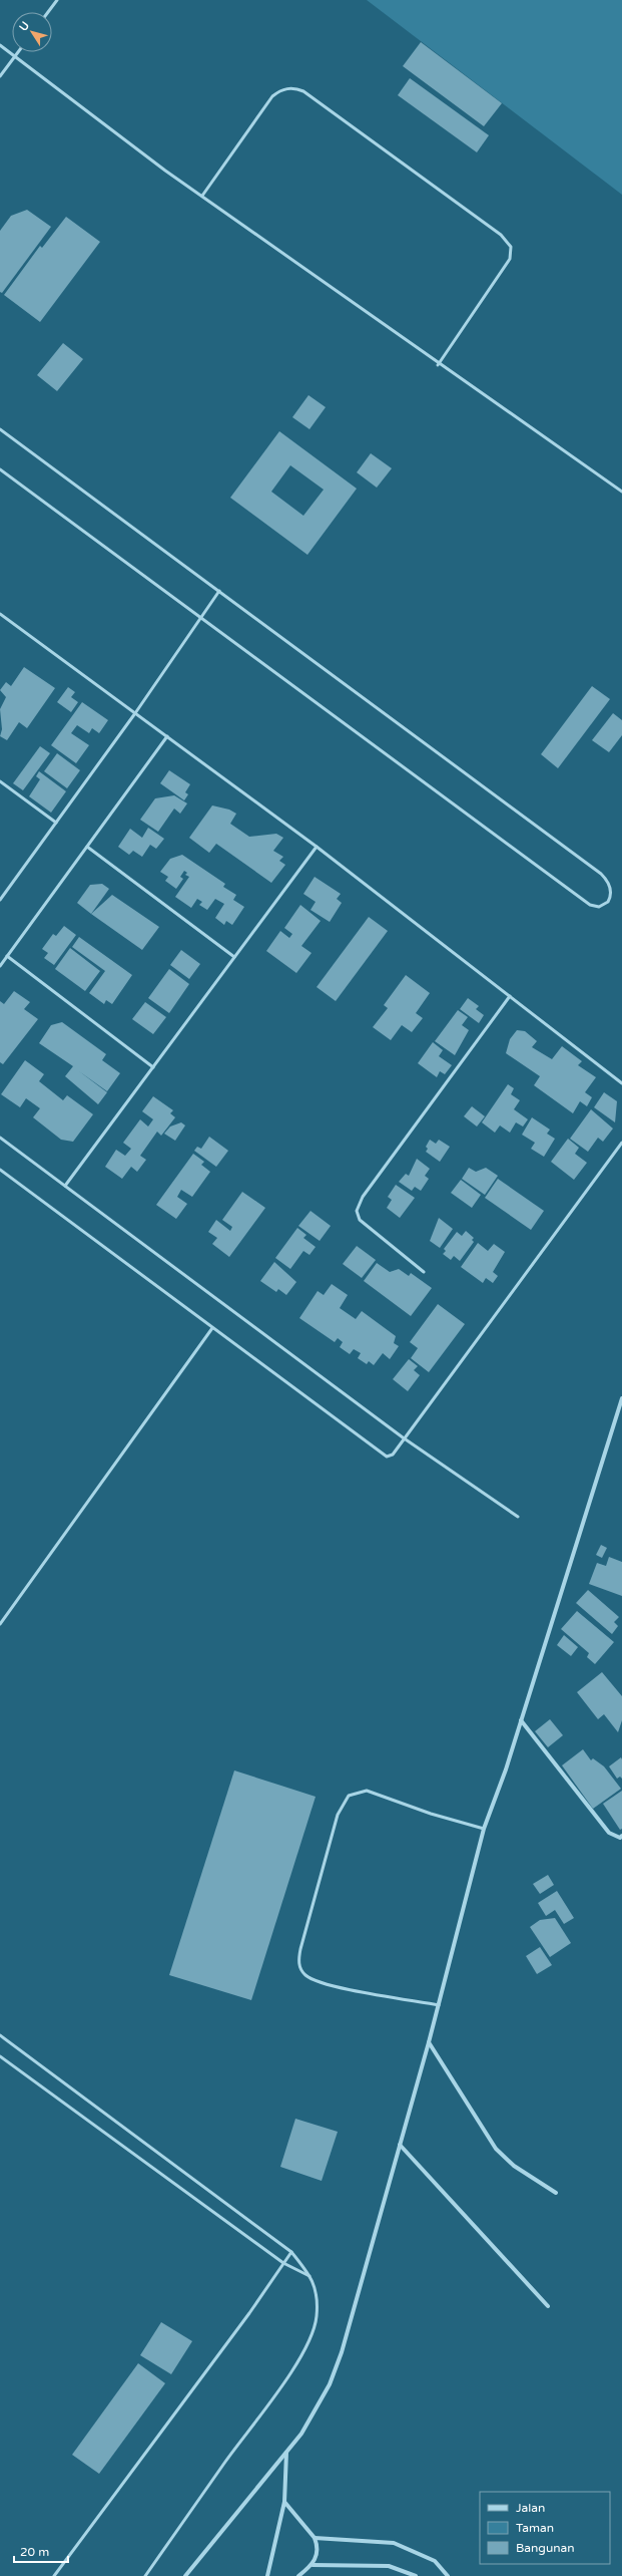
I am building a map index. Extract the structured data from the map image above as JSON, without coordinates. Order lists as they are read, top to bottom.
{
  "legend": ["Jalan", "Taman", "Bangunan"],
  "scale_bar": "20 m",
  "north": "top left"
}
